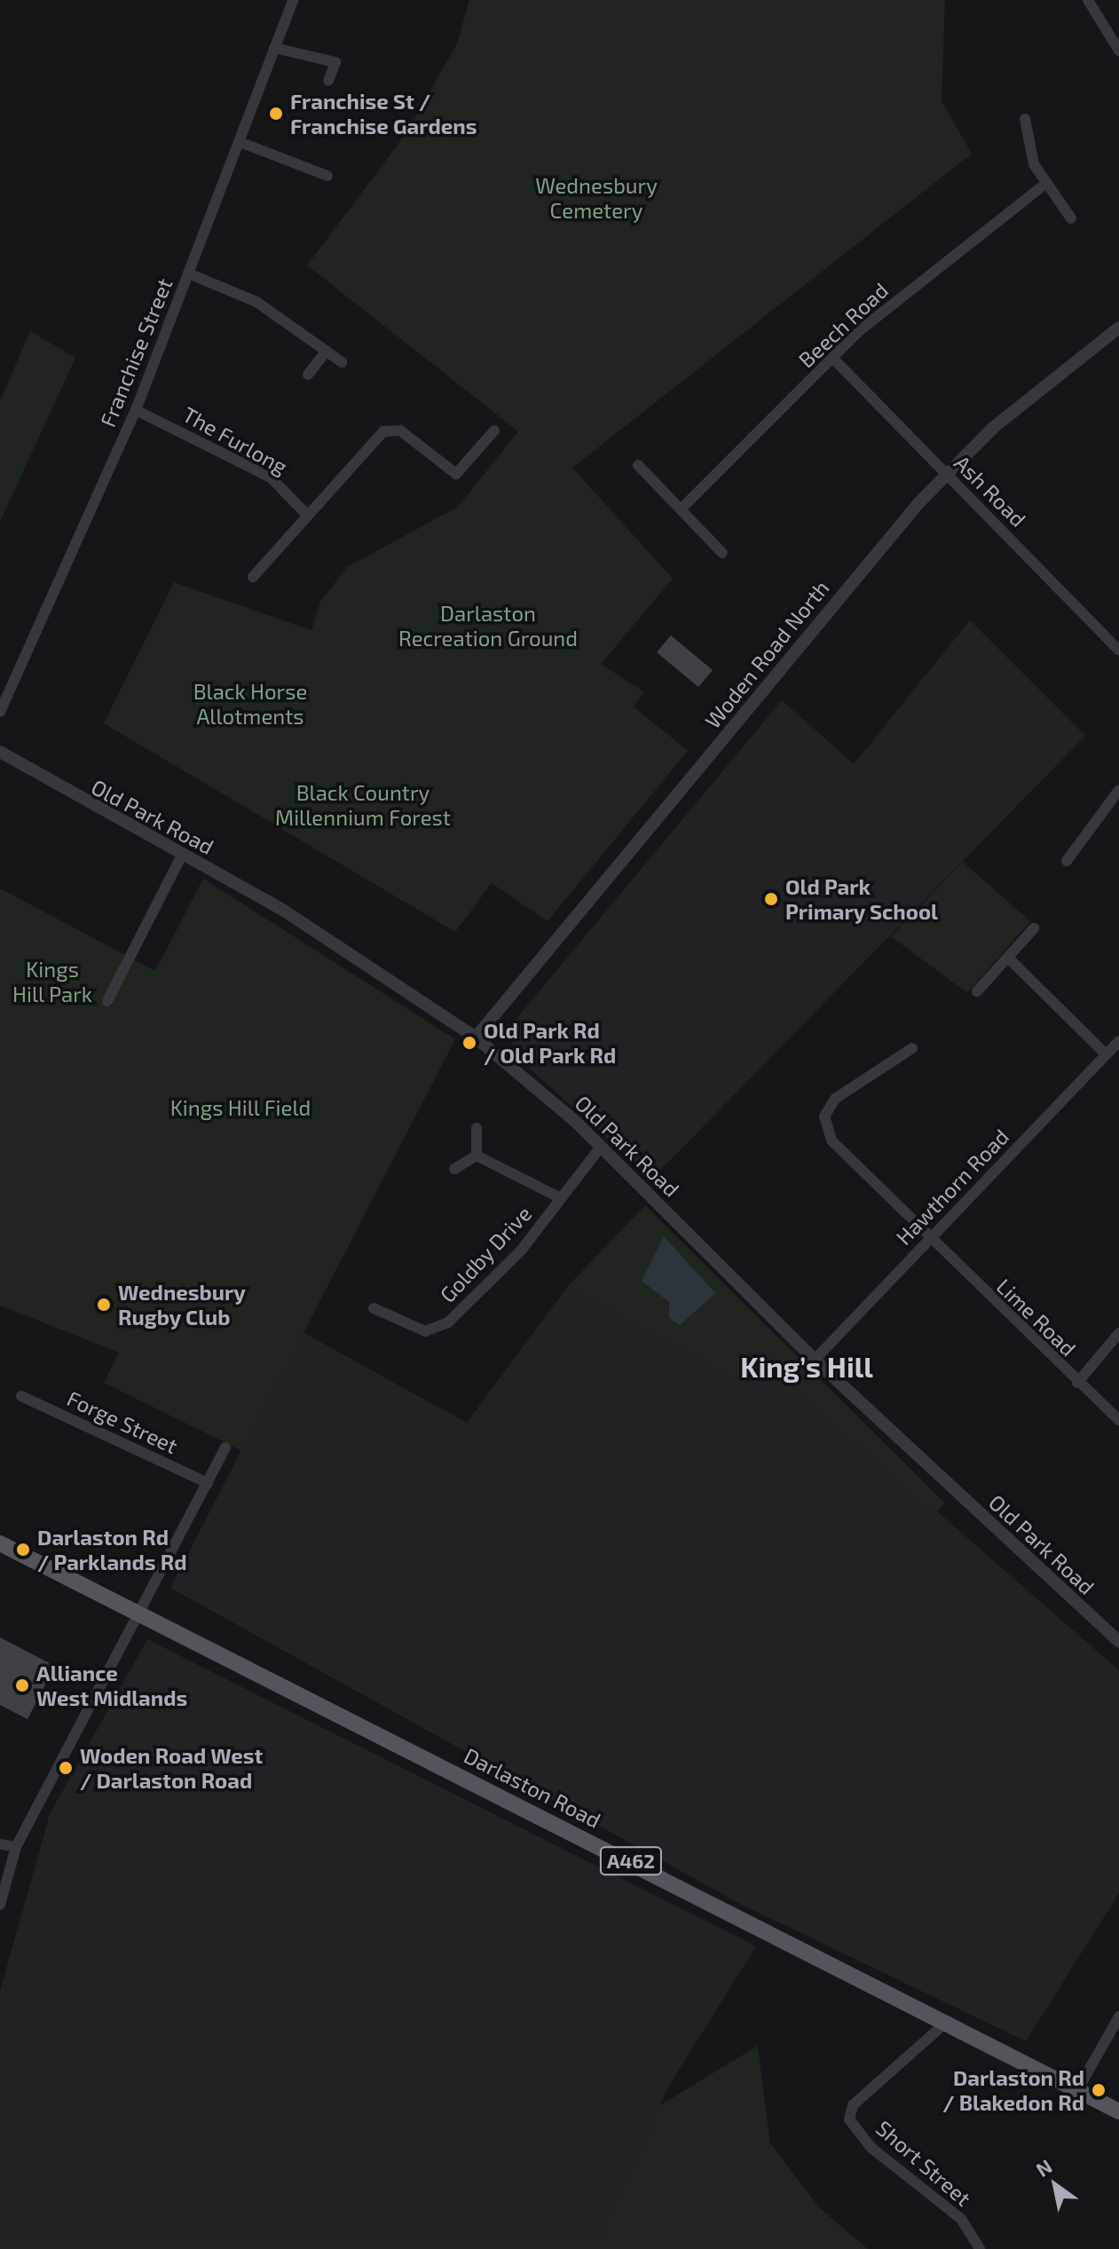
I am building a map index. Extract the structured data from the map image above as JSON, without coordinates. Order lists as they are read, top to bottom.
{
  "streets": {
    "main road": ["Darlaston Road", "A462"],
    "street": [
      "Beech Road",
      "Franchise Street",
      "The Furlong",
      "Ash Road",
      "Woden Road North",
      "Old Park Road",
      "Hawthorn Road",
      "Goldby Drive",
      "Lime Road",
      "Forge Street",
      "Short Street"
    ]
  },
  "crossings": [
    ["Beech Road", "Ash Road"],
    ["Franchise Street", "The Furlong"],
    ["Ash Road", "Woden Road North"],
    ["Woden Road North", "Old Park Road"],
    ["Old Park Road", "Hawthorn Road"],
    ["Old Park Road", "Goldby Drive"],
    ["Hawthorn Road", "Lime Road"],
    ["Darlaston Road", "Short Street"]
  ],
  "districts": ["King’s Hill"],
  "parks": [
    "Wednesbury Cemetery",
    "Darlaston Recreation Ground",
    "Black Horse Allotments",
    "Black Country Millennium Forest",
    "Kings Hill Park",
    "Kings Hill Field"
  ],
  "places": [
    "Franchise St / Franchise Gardens",
    "Old Park Primary School",
    "Old Park Rd / Old Park Rd",
    "Wednesbury Rugby Club",
    "Darlaston Rd / Parklands Rd",
    "Alliance West Midlands",
    "Woden Road West / Darlaston Road",
    "Darlaston Rd / Blakedon Rd"
  ],
  "north": "top left"
}
